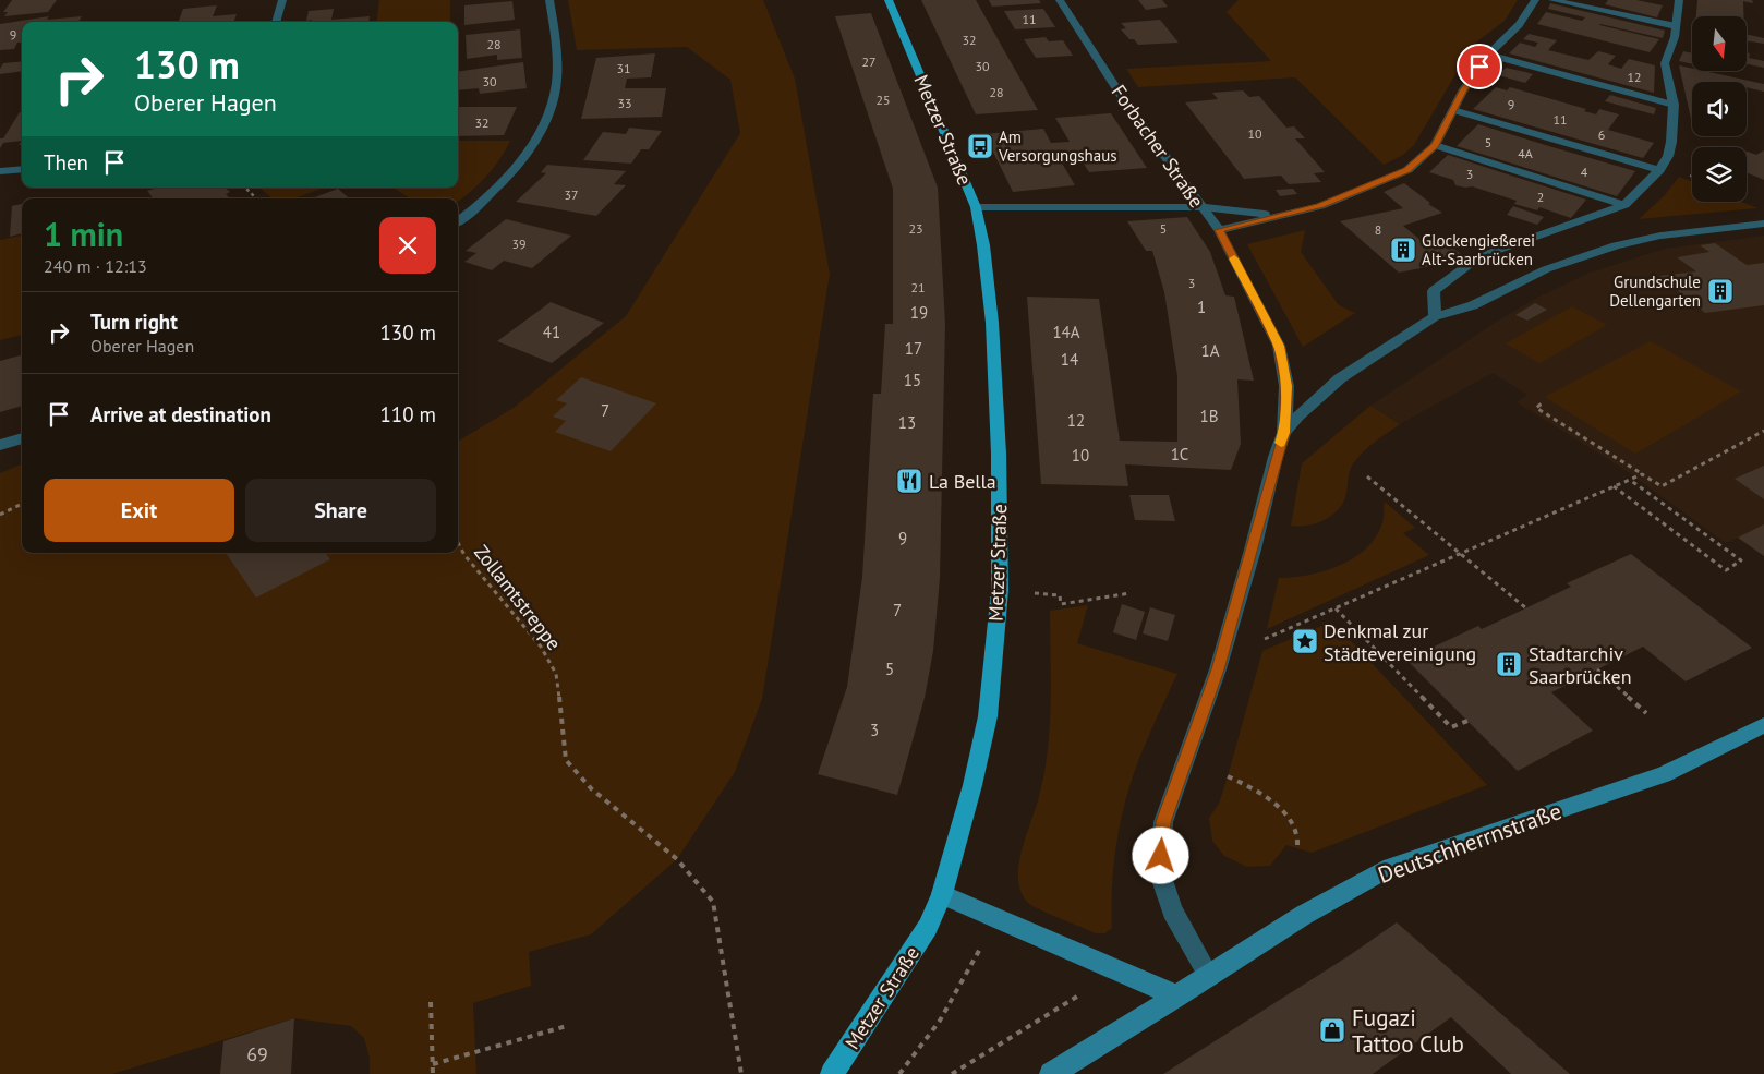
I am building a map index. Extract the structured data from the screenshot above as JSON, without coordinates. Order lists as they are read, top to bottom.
{
  "streets": {
    "main road": ["Metzer Straße", "Deutschherrnstraße"],
    "street": ["Forbacher Straße"],
    "path": ["Zollamtstreppe"]
  },
  "crossings": [
    ["Forbacher Straße", "Deutschherrnstraße"]
  ],
  "places": {
    "bus stop": ["Am Versorgungshaus"],
    "building": ["Glockengießerei Alt-Saarbrücken", "Grundschule Dellengarten", "Stadtarchiv Saarbrücken"],
    "restaurant": ["La Bella"],
    "place": ["Denkmal zur Städtevereinigung"],
    "shop": ["Fugazi Tattoo Club"]
  },
  "house_numbers": [
    "11",
    "9",
    "32",
    "28",
    "27",
    "30",
    "31",
    "12",
    "30",
    "28",
    "25",
    "33",
    "9",
    "11",
    "32",
    "10",
    "6",
    "5",
    "4A",
    "4",
    "3",
    "37",
    "2",
    "23",
    "5",
    "8",
    "39",
    "3",
    "21",
    "1",
    "19",
    "41",
    "14A",
    "17",
    "1A",
    "14",
    "15",
    "7",
    "1B",
    "12",
    "13",
    "1C",
    "10",
    "9",
    "7",
    "5",
    "3",
    "69"
  ],
  "north": "bottom",
  "page": {
    "turn": ["130 m", "Oberer Hagen"],
    "then": "Then",
    "heading": ["1 min", "240 m · 12:13"],
    "list": [
      {
        "name": "Turn right",
        "note": "Oberer Hagen",
        "value": "130 m"
      },
      {
        "name": "Arrive at destination",
        "value": "110 m"
      }
    ],
    "buttons": ["Exit", "Share"]
  }
}
